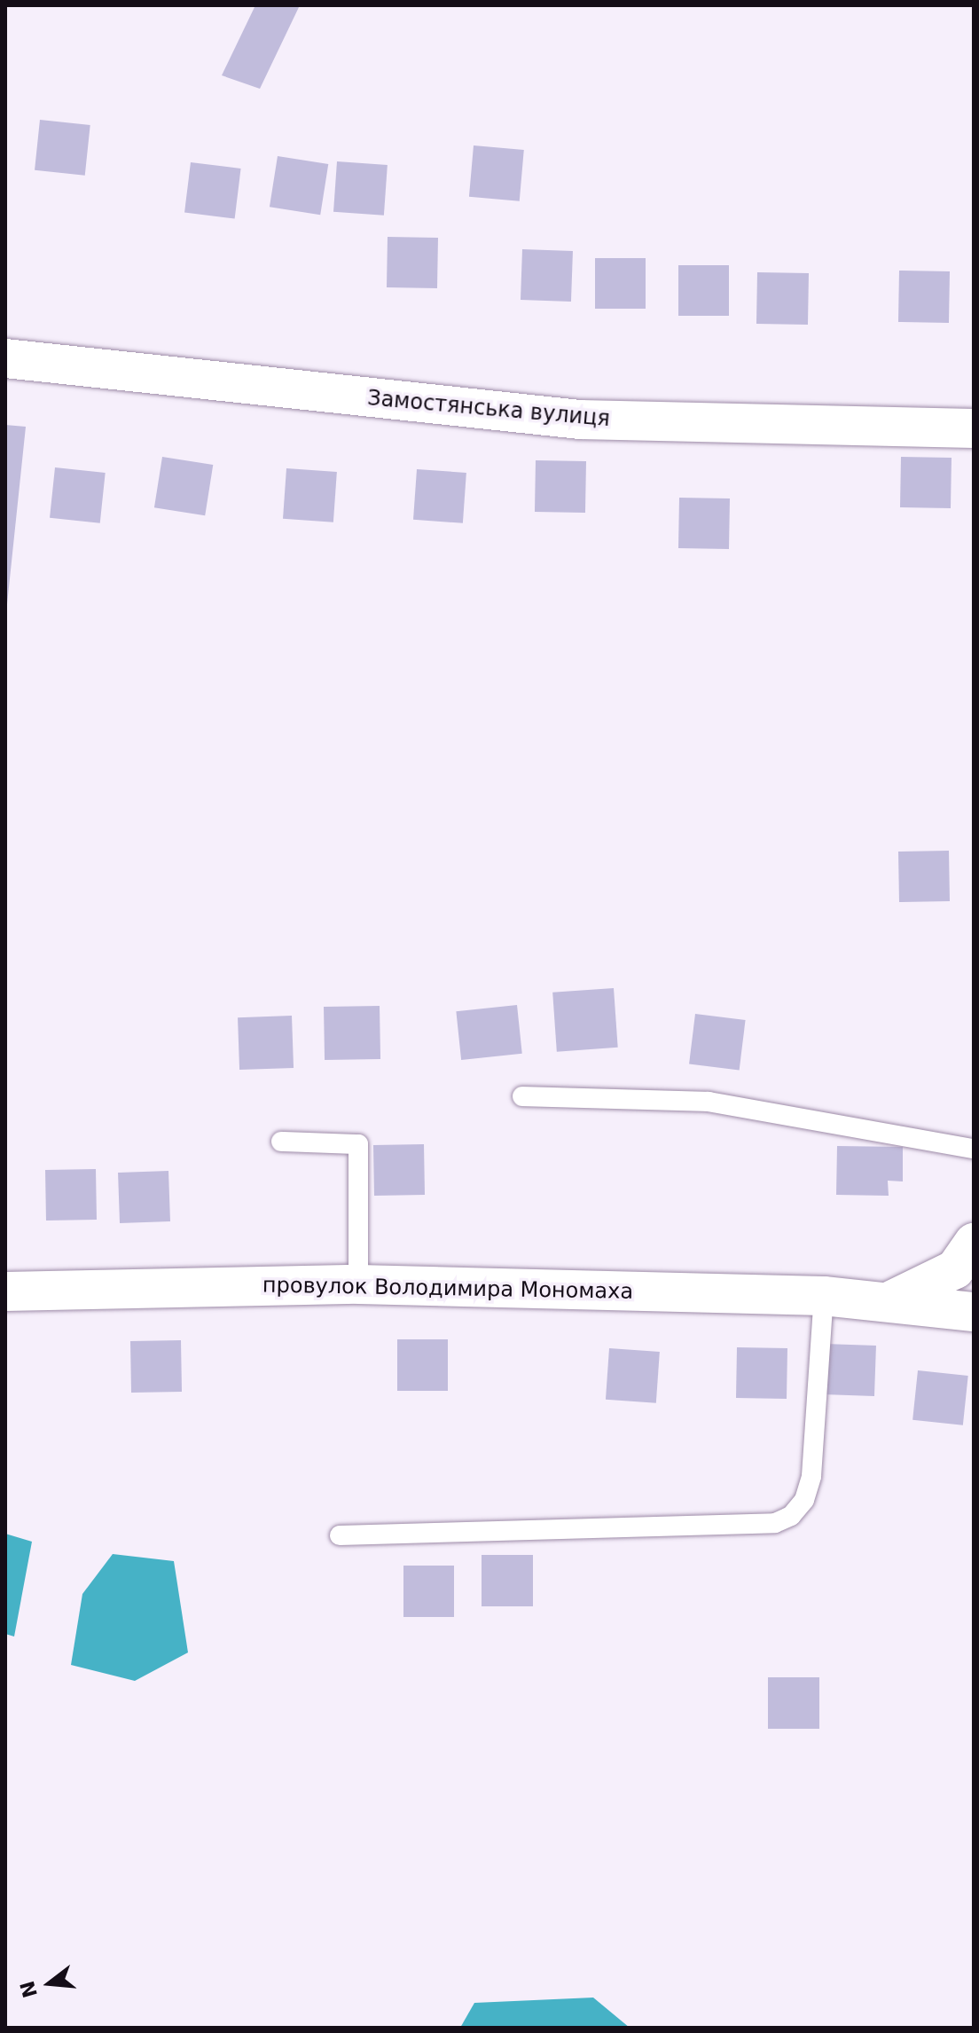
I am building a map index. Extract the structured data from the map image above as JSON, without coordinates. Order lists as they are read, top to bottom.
{
  "streets": {
    "street": ["Замостянська вулиця", "провулок Володимира Мономаха"]
  },
  "north": "left"
}
